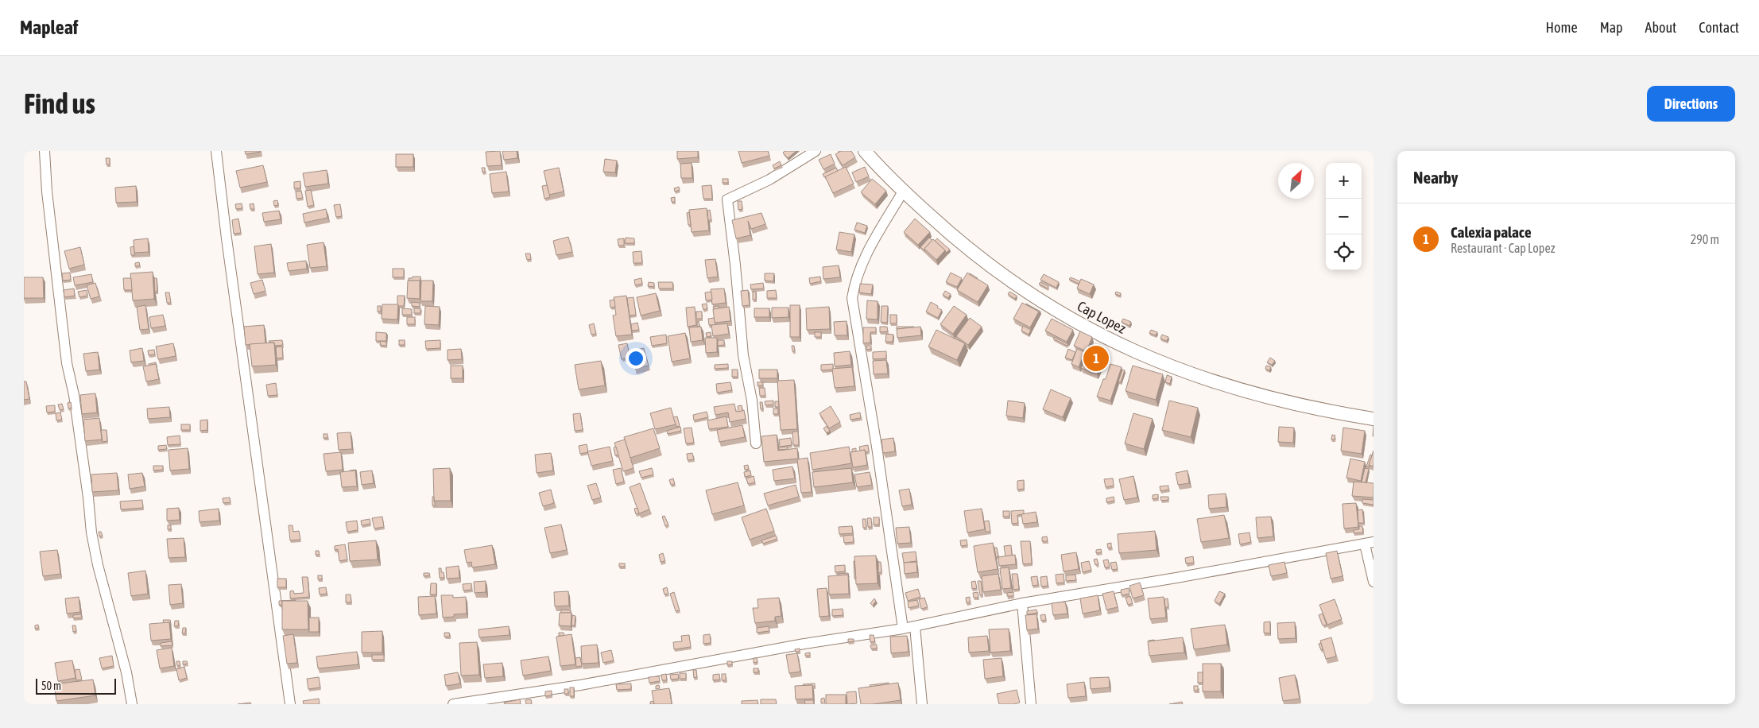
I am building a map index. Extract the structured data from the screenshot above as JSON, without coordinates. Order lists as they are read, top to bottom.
{
  "streets": {
    "street": ["Cap Lopez"]
  },
  "scale_bar": "50 m",
  "north": "top right",
  "page": {
    "header": "Mapleaf",
    "nav": [
      "Home",
      "Map",
      "About",
      "Contact"
    ],
    "buttons": "Directions",
    "title": "Find us",
    "heading": "Nearby",
    "map_buttons": ["+", "−"],
    "list": [
      {
        "mark": "1",
        "name": "Calexia palace",
        "note": "Restaurant · Cap Lopez",
        "value": "290 m"
      }
    ],
    "pins": "1",
    "scale": "50 m"
  }
}
